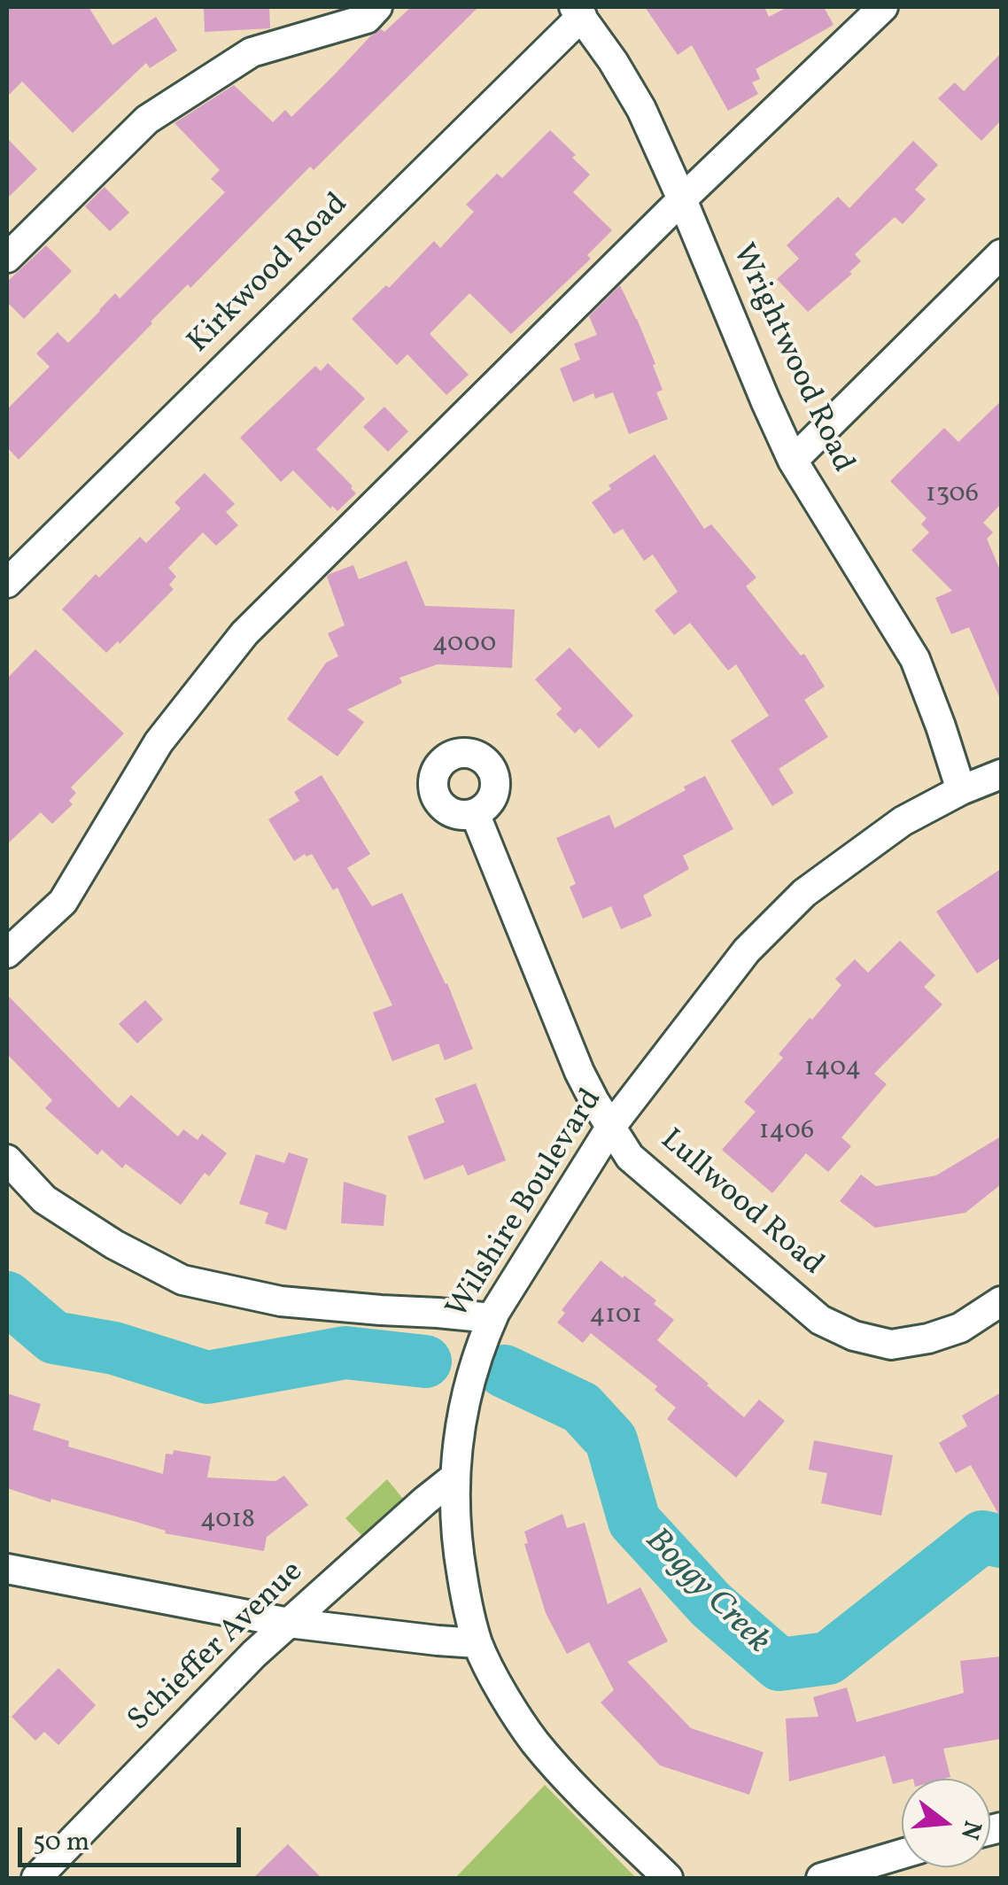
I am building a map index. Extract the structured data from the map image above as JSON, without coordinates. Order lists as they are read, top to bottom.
{
  "streets": {
    "street": [
      "Kirkwood Road",
      "Wrightwood Road",
      "Lullwood Road",
      "Wilshire Boulevard",
      "Schieffer Avenue"
    ]
  },
  "crossings": [
    ["Kirkwood Road", "Wrightwood Road"],
    ["Wrightwood Road", "Wilshire Boulevard"],
    ["Lullwood Road", "Wilshire Boulevard"],
    ["Wilshire Boulevard", "Schieffer Avenue"]
  ],
  "water": ["Boggy Creek"],
  "house_numbers": [
    "1306",
    "4000",
    "1404",
    "1406",
    "4101",
    "4018"
  ],
  "scale_bar": "50 m",
  "north": "right"
}
